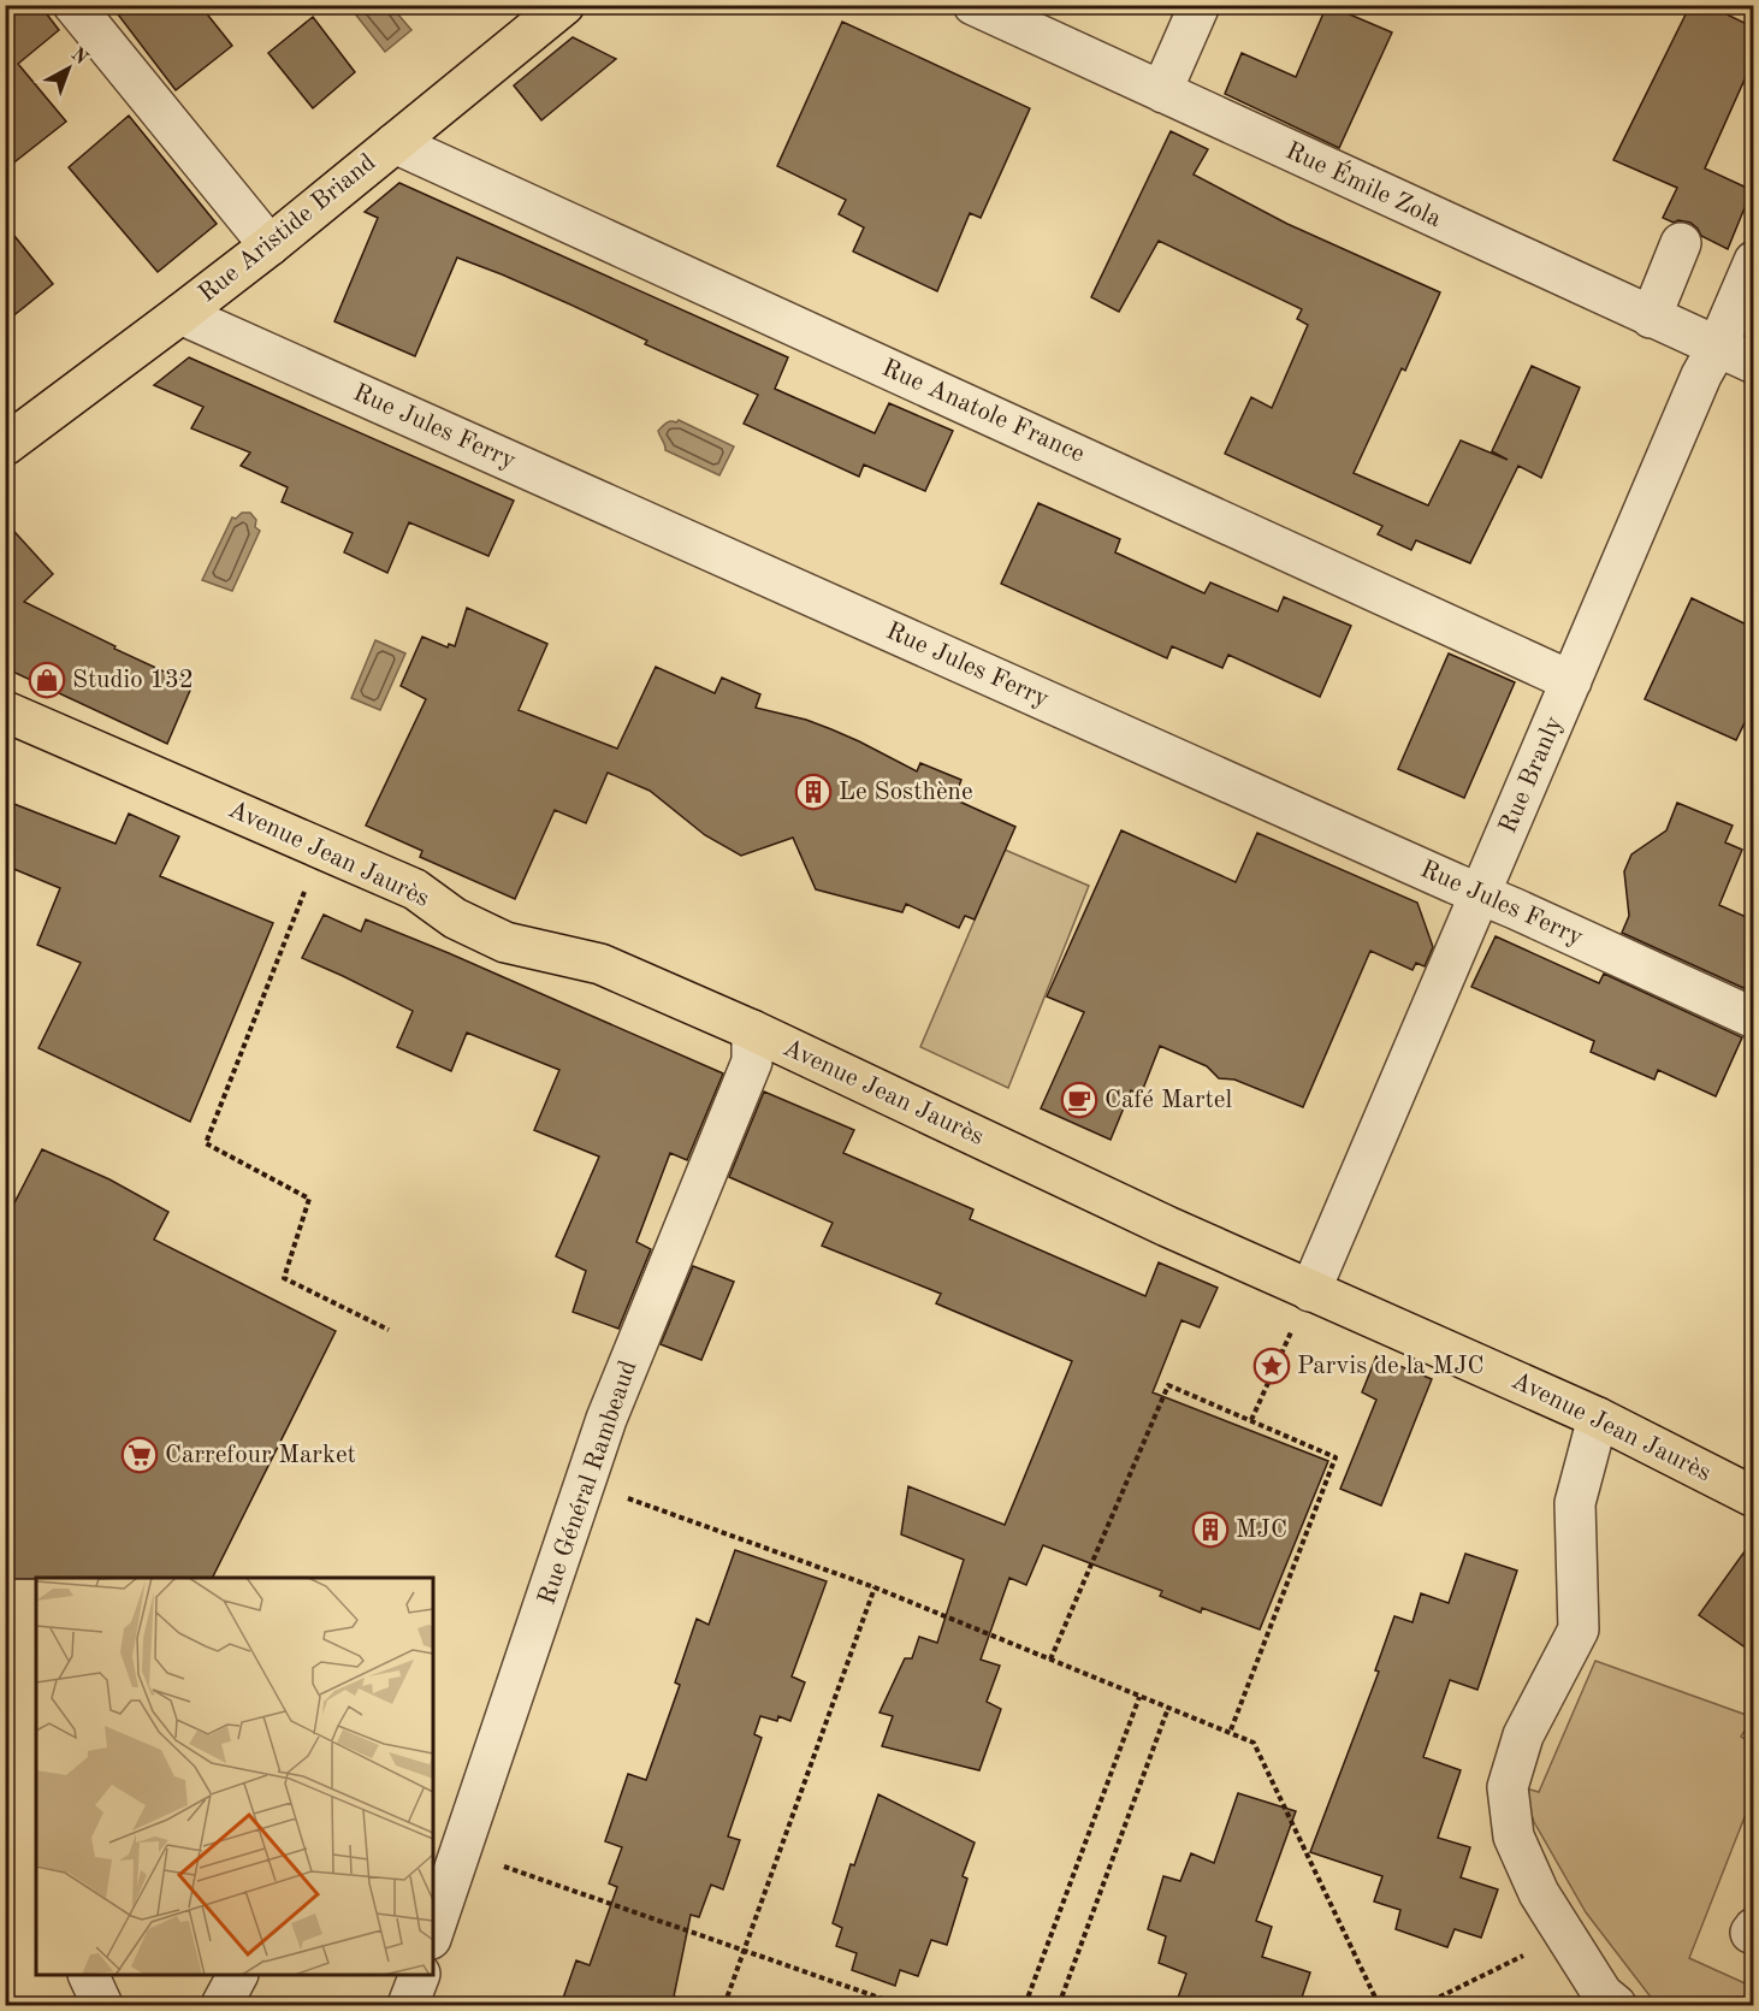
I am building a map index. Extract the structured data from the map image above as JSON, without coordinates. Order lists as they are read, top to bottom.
{
  "streets": {
    "main road": ["Rue Aristide Briand", "Avenue Jean Jaurès"],
    "street": [
      "Rue Émile Zola",
      "Rue Anatole France",
      "Rue Jules Ferry",
      "Rue Branly",
      "Rue Général Rambeaud"
    ]
  },
  "crossings": [
    ["Rue Émile Zola", "Rue Branly"],
    ["Rue Aristide Briand", "Rue Anatole France"],
    ["Rue Aristide Briand", "Rue Jules Ferry"],
    ["Rue Anatole France", "Rue Branly"],
    ["Rue Jules Ferry", "Rue Branly"],
    ["Rue Branly", "Avenue Jean Jaurès"],
    ["Avenue Jean Jaurès", "Rue Général Rambeaud"]
  ],
  "places": {
    "shop": ["Studio 132"],
    "building": ["Le Sosthène", "MJC"],
    "cafe": ["Café Martel"],
    "place": ["Parvis de la MJC"],
    "supermarket": ["Carrefour Market"]
  },
  "north": "top right"
}
